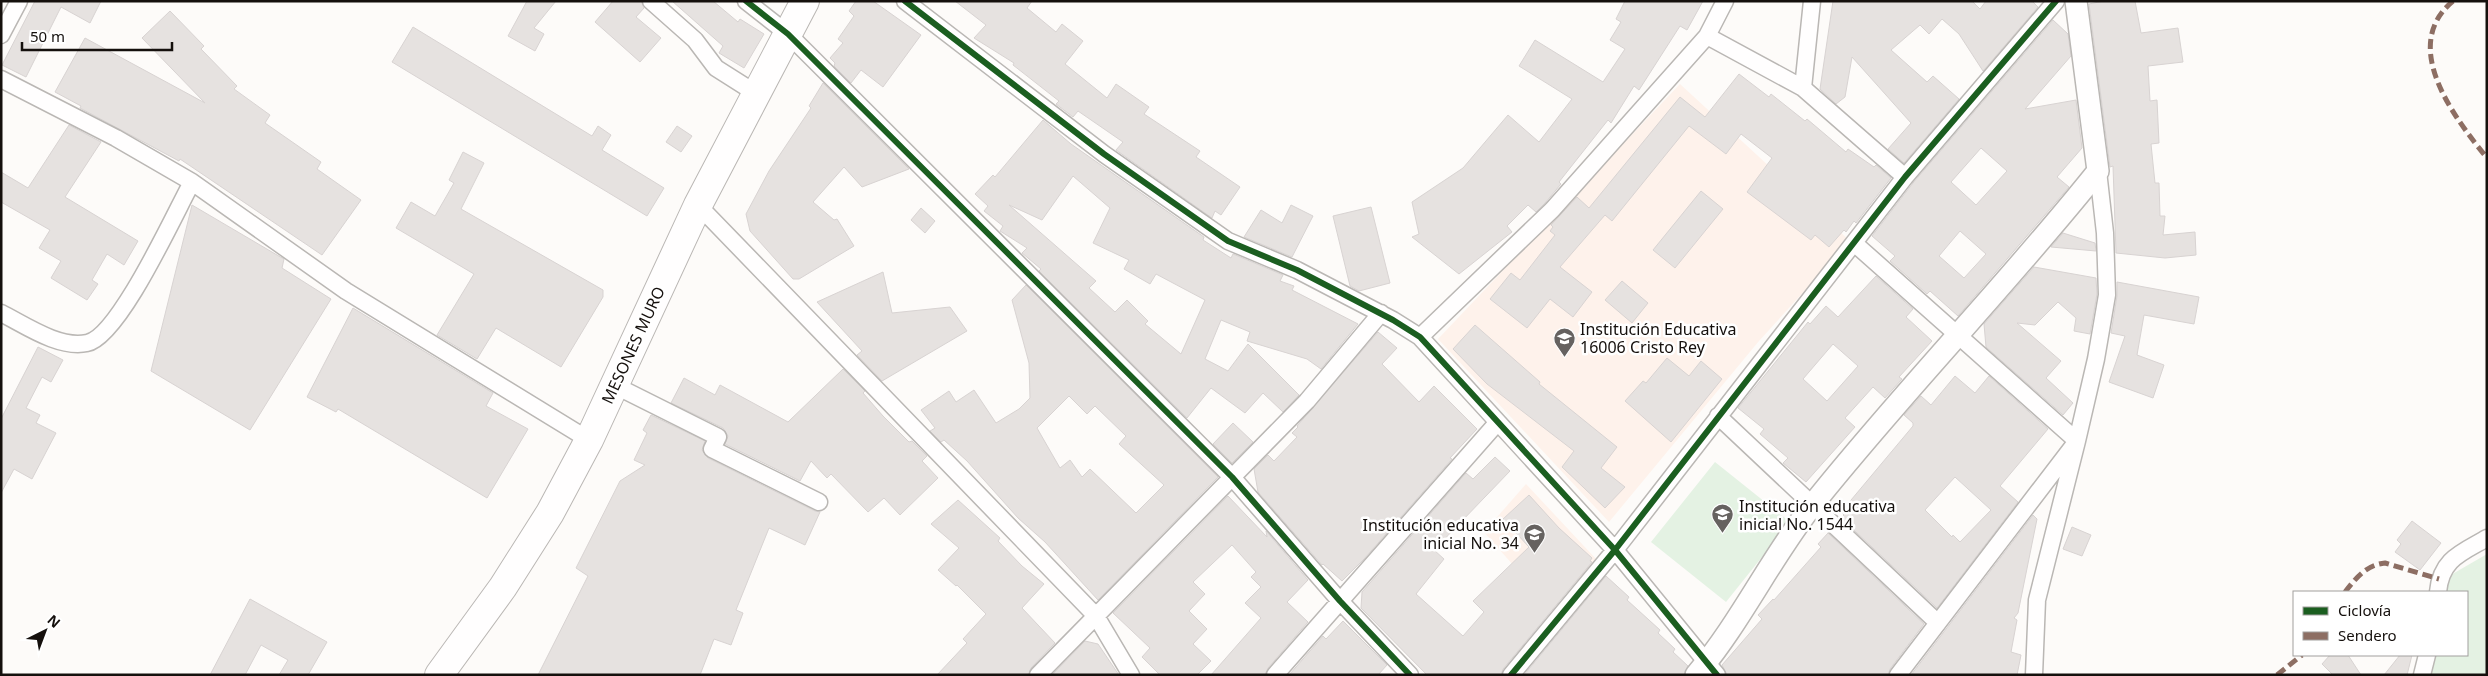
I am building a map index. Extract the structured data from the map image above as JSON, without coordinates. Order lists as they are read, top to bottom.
{
  "streets": {
    "highway": ["MESONES MURO"]
  },
  "places": {
    "school or university": ["Institución Educativa 16006 Cristo Rey", "Institución educativa inicial No. 1544", "Institución educativa inicial No. 34"]
  },
  "legend": ["Ciclovía", "Sendero"],
  "scale_bar": "50 m",
  "north": "top right"
}
